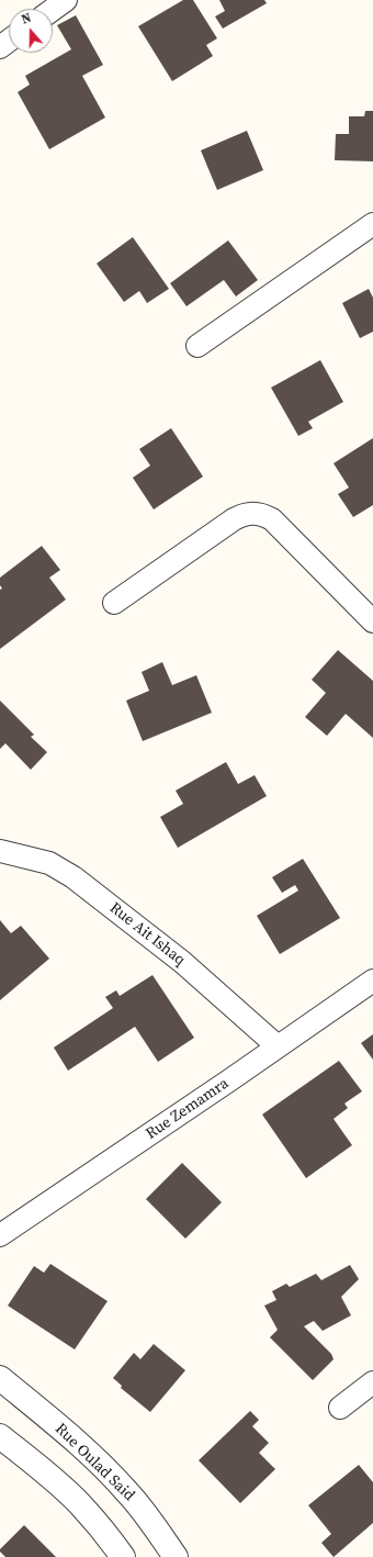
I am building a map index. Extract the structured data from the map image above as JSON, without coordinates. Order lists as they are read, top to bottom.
{
  "streets": {
    "street": ["Rue Ait Ishaq", "Rue Zemamra", "Rue Oulad Said"]
  },
  "crossings": [
    ["Rue Ait Ishaq", "Rue Zemamra"]
  ],
  "north": "top"
}
